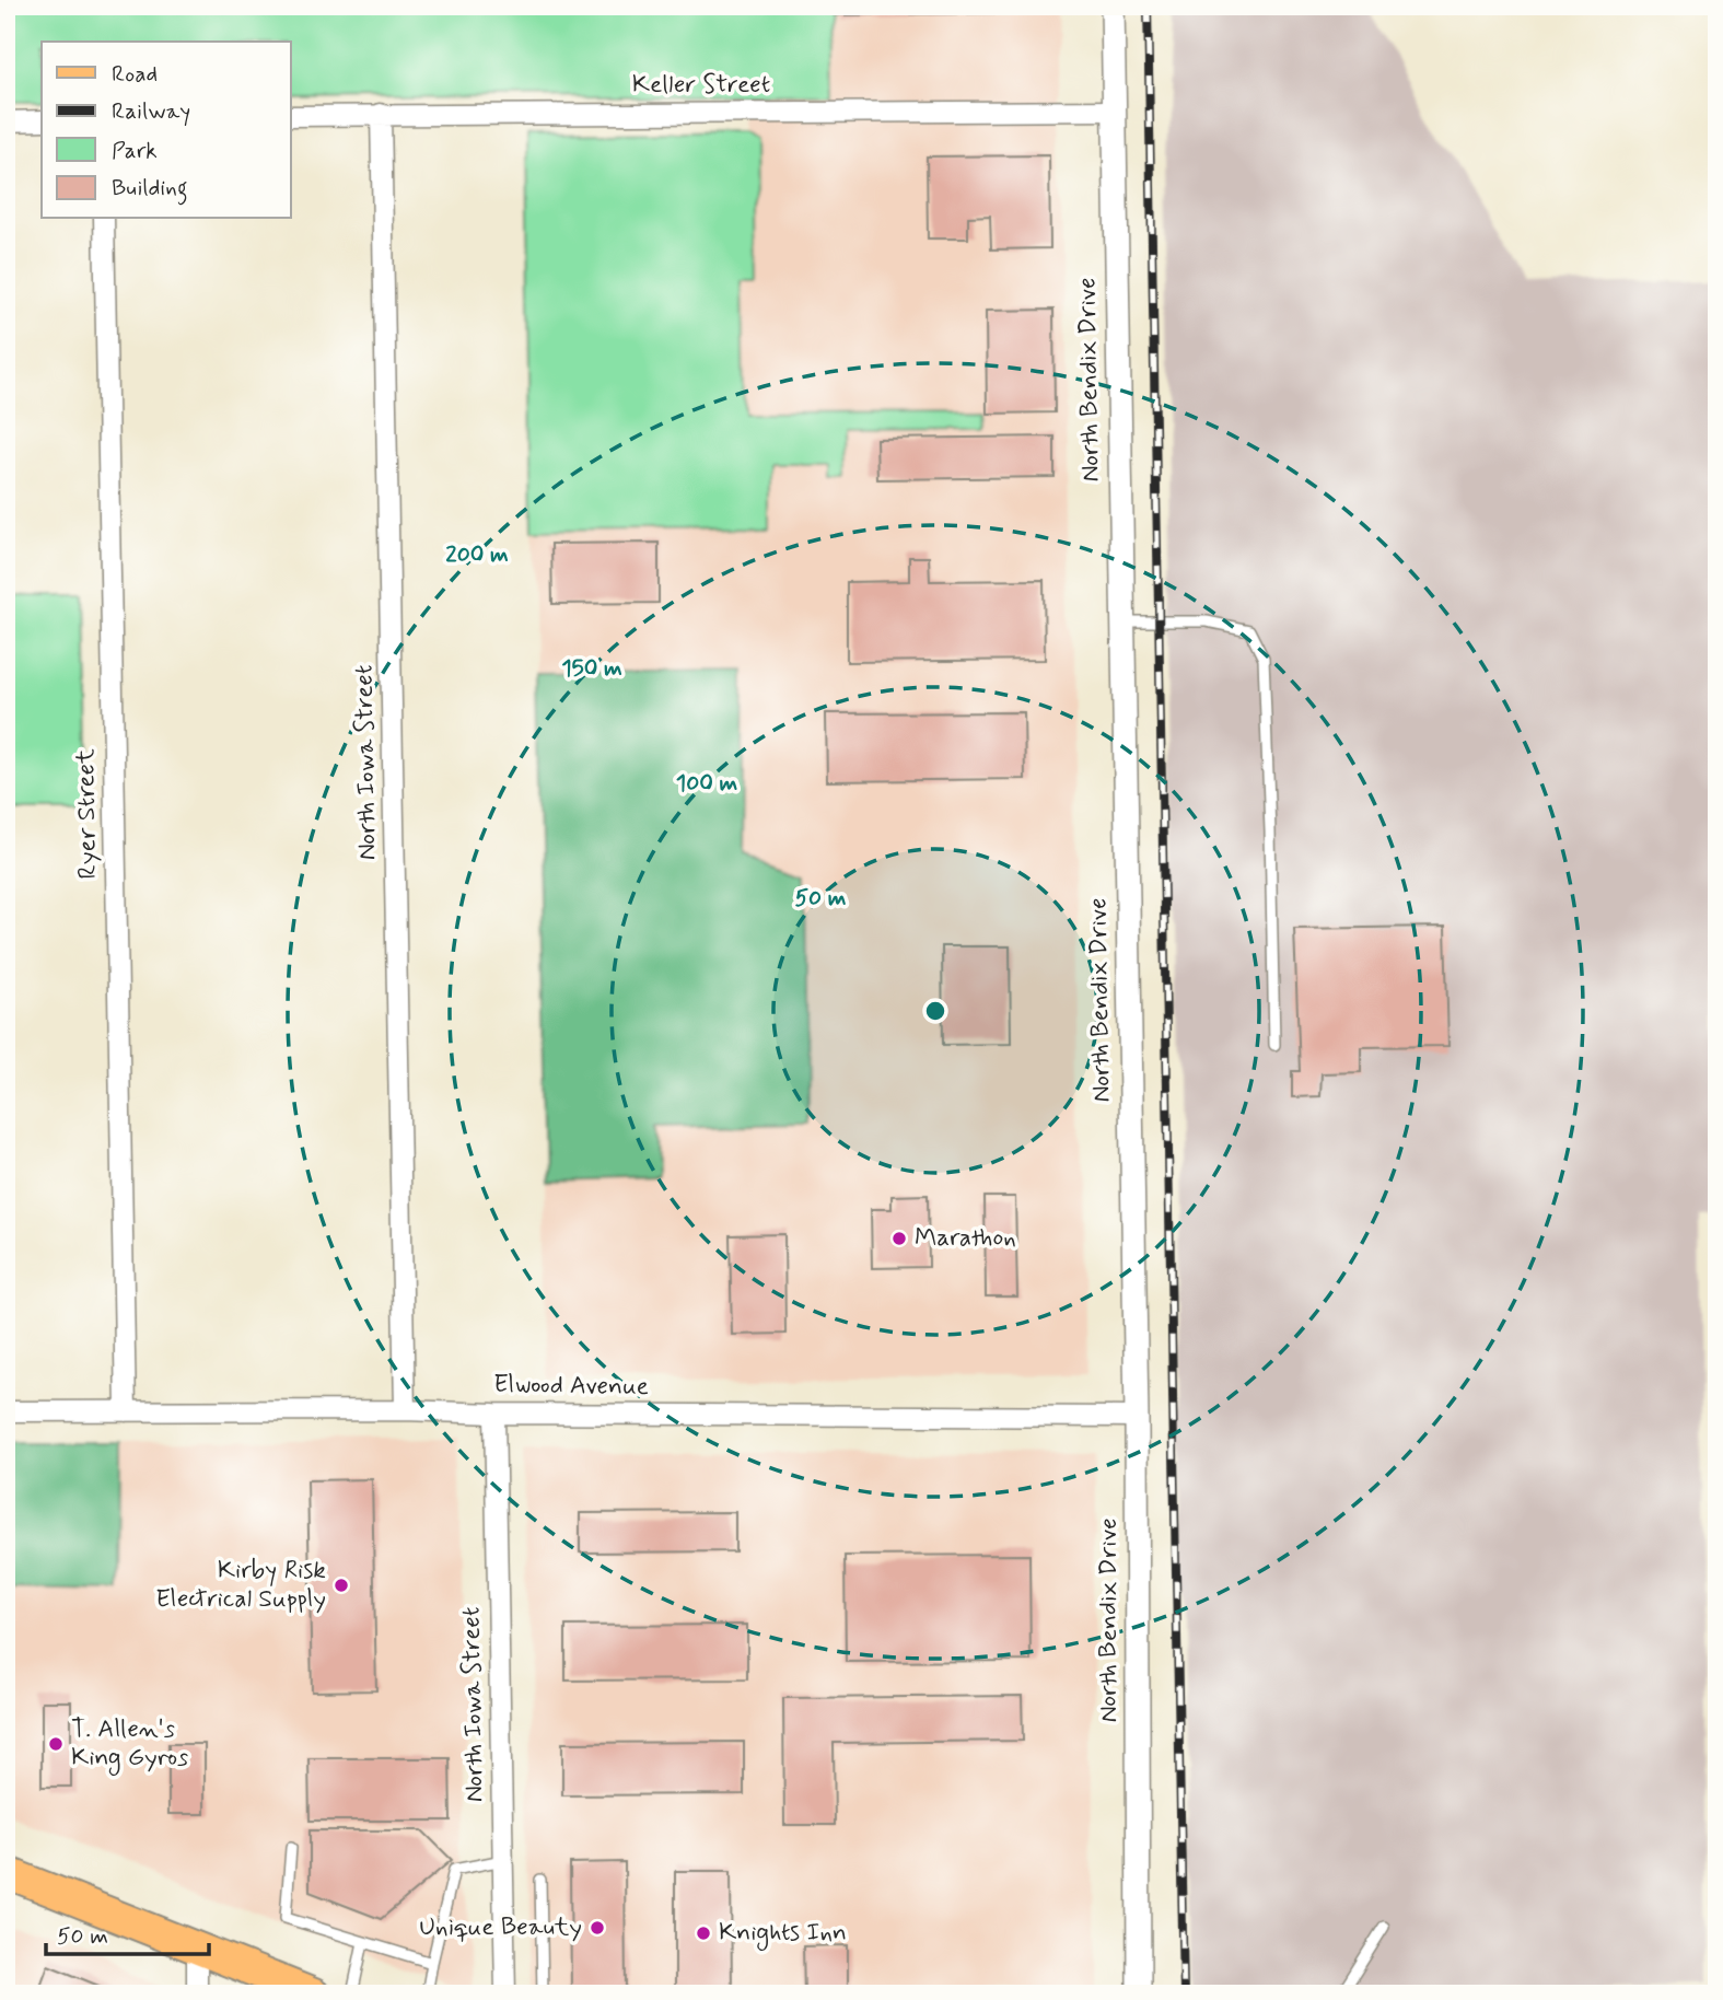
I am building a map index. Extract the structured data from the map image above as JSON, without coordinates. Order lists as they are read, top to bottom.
{
  "streets": {
    "street": [
      "Keller Street",
      "North Bendix Drive",
      "North Iowa Street",
      "Ryer Street",
      "Elwood Avenue"
    ]
  },
  "crossings": [
    ["Keller Street", "North Bendix Drive"],
    ["Keller Street", "North Iowa Street"],
    ["North Bendix Drive", "Elwood Avenue"],
    ["North Iowa Street", "Elwood Avenue"],
    ["Ryer Street", "Elwood Avenue"]
  ],
  "places": [
    "Marathon",
    "Kirby Risk Electrical Supply",
    "T. Allen's King Gyros",
    "Unique Beauty",
    "Knights Inn"
  ],
  "legend": [
    "Road",
    "Railway",
    "Park",
    "Building"
  ],
  "scale_bar": "50 m",
  "rings": [
    "200 m",
    "150 m",
    "100 m",
    "50 m"
  ]
}
